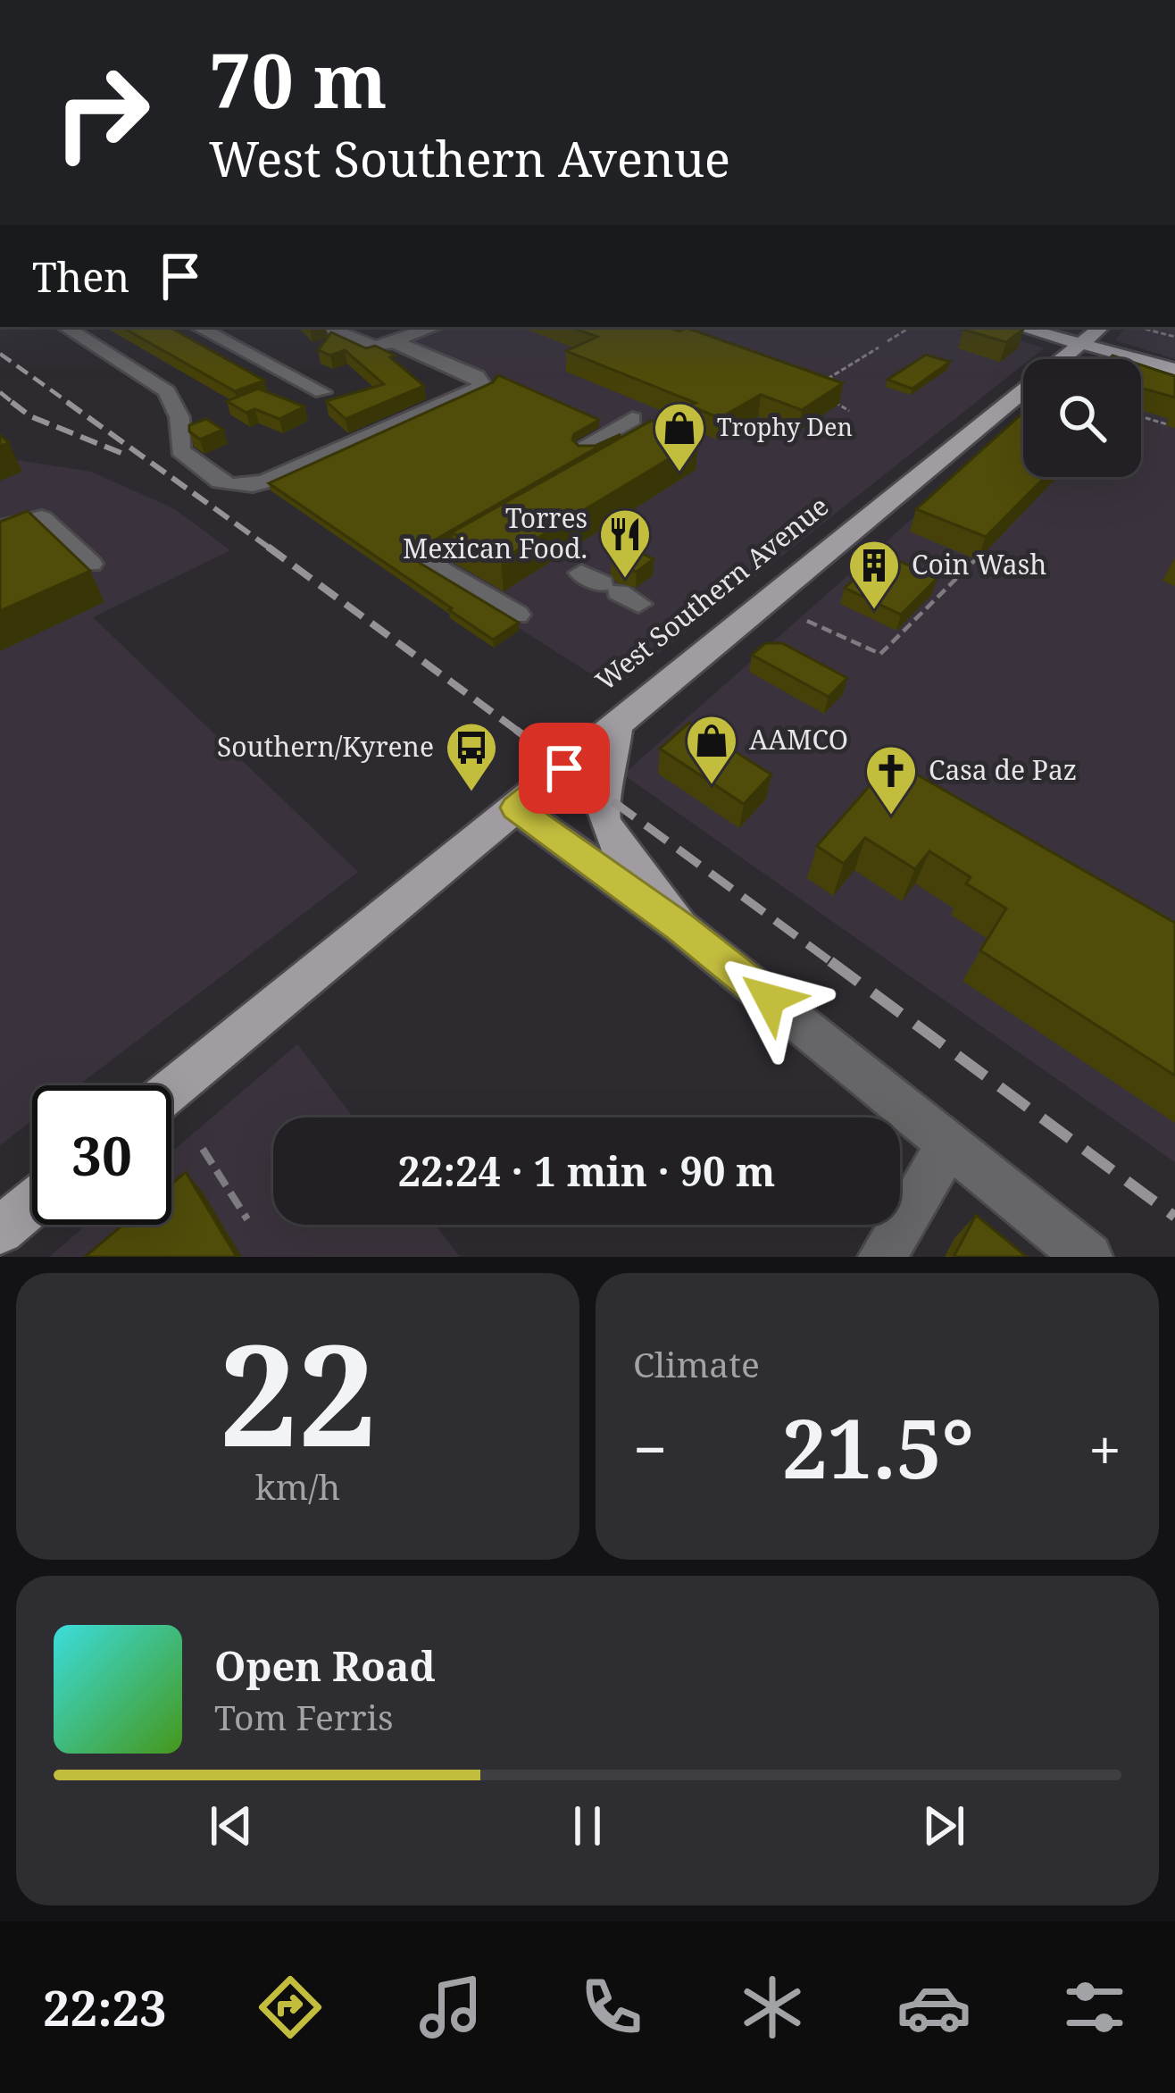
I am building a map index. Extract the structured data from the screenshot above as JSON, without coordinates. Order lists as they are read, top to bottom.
{
  "streets": {
    "main road": ["West Southern Avenue"]
  },
  "places": {
    "shop": ["Trophy Den", "AAMCO"],
    "restaurant": ["Torres Mexican Food."],
    "building": ["Coin Wash"],
    "bus stop": ["Southern/Kyrene"],
    "church": ["Casa de Paz"]
  },
  "page": {
    "turn": ["70 m", "West Southern Avenue"],
    "then": "Then",
    "limit": "30",
    "trip": "22:24 · 1 min · 90 m",
    "tile": [
      ["22", "km/h"],
      "Climate"
    ],
    "heat": ["−", "21.5°", "+"],
    "song": ["Open Road", "Tom Ferris"],
    "tabs": "22:23"
  }
}
